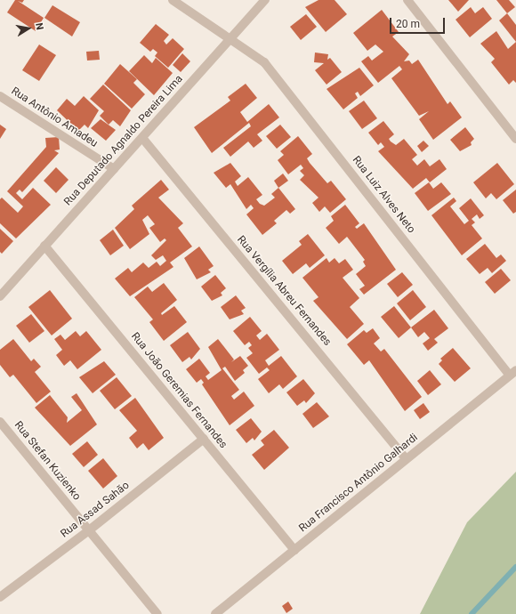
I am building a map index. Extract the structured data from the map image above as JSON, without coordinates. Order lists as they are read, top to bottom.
{
  "streets": {
    "street": [
      "Rua Antônio Amadeu",
      "Rua Deputado Agnaldo Pereira Lima",
      "Rua Luiz Alves Neto",
      "Rua Vergília Abreu Fernandes",
      "Rua João Geremias Fernandes",
      "Rua Stefan Kuzienko",
      "Rua Francisco Antônio Galhardi",
      "Rua Assad Sahão"
    ]
  },
  "crossings": [
    ["Rua Antônio Amadeu", "Rua Deputado Agnaldo Pereira Lima"],
    ["Rua Deputado Agnaldo Pereira Lima", "Rua Luiz Alves Neto"],
    ["Rua Deputado Agnaldo Pereira Lima", "Rua Vergília Abreu Fernandes"],
    ["Rua Deputado Agnaldo Pereira Lima", "Rua João Geremias Fernandes"],
    ["Rua Luiz Alves Neto", "Rua Francisco Antônio Galhardi"],
    ["Rua Vergília Abreu Fernandes", "Rua Francisco Antônio Galhardi"],
    ["Rua João Geremias Fernandes", "Rua Francisco Antônio Galhardi"],
    ["Rua João Geremias Fernandes", "Rua Assad Sahão"],
    ["Rua Stefan Kuzienko", "Rua Assad Sahão"]
  ],
  "scale_bar": "20 m",
  "north": "right"
}
